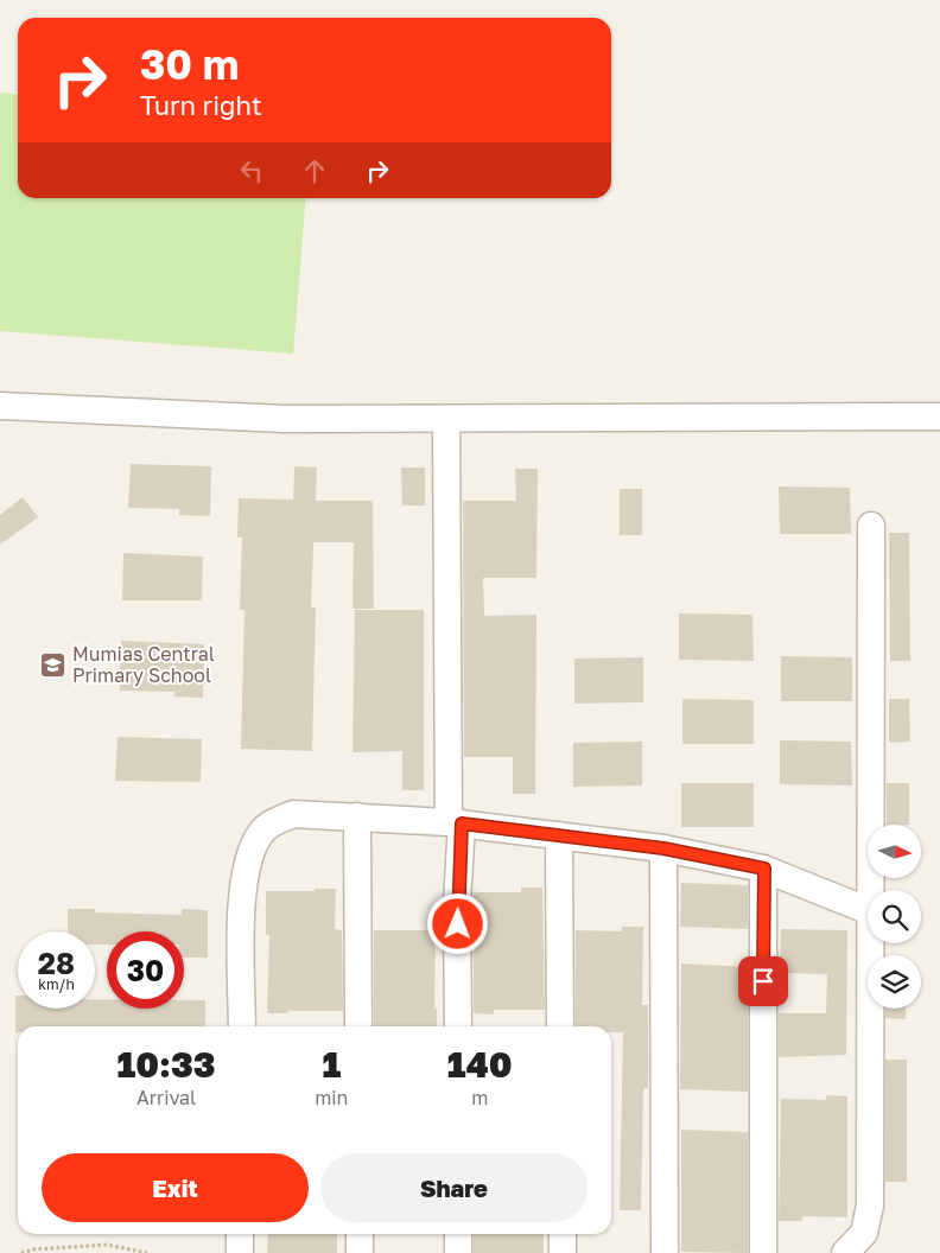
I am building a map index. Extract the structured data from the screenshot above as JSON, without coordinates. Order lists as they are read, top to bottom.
{
  "places": {
    "school or university": ["Mumias Central Primary School"]
  },
  "north": "right",
  "page": {
    "turn": ["30 m", "Turn right"],
    "speed": "28 km/h",
    "limit": "30",
    "eta": [
      "10:33",
      "Arrival",
      "1",
      "min",
      "140",
      "m"
    ],
    "buttons": ["Exit", "Share"]
  }
}
